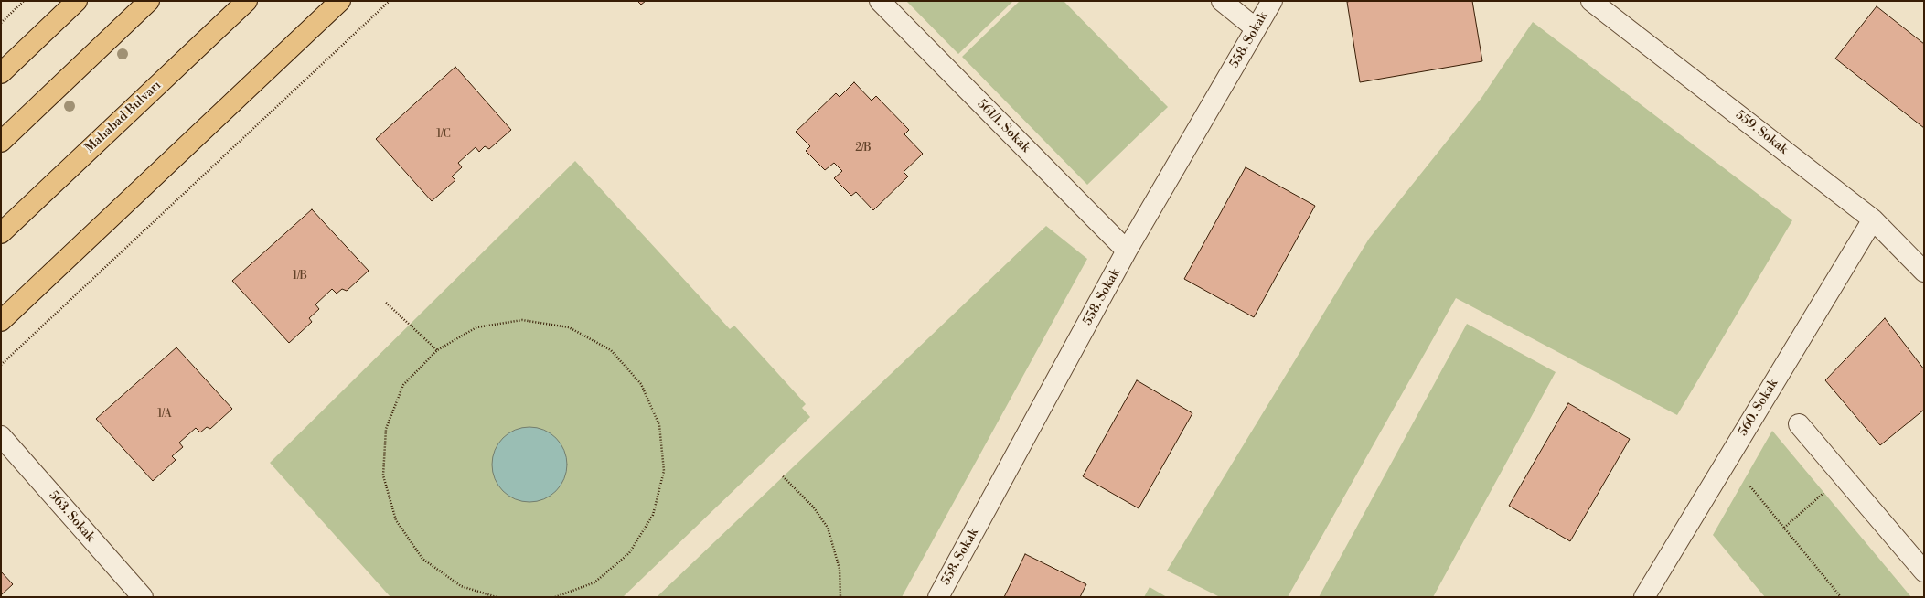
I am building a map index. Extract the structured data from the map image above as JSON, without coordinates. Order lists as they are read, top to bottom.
{
  "streets": {
    "main road": ["Mahabad Bulvarı"],
    "street": [
      "558. Sokak",
      "561/1. Sokak",
      "559. Sokak",
      "560. Sokak",
      "563. Sokak"
    ]
  },
  "crossings": [
    ["558. Sokak", "561/1. Sokak"],
    ["559. Sokak", "560. Sokak"]
  ],
  "house_numbers": [
    "1/C",
    "2/B",
    "1/B",
    "1/A"
  ]
}
